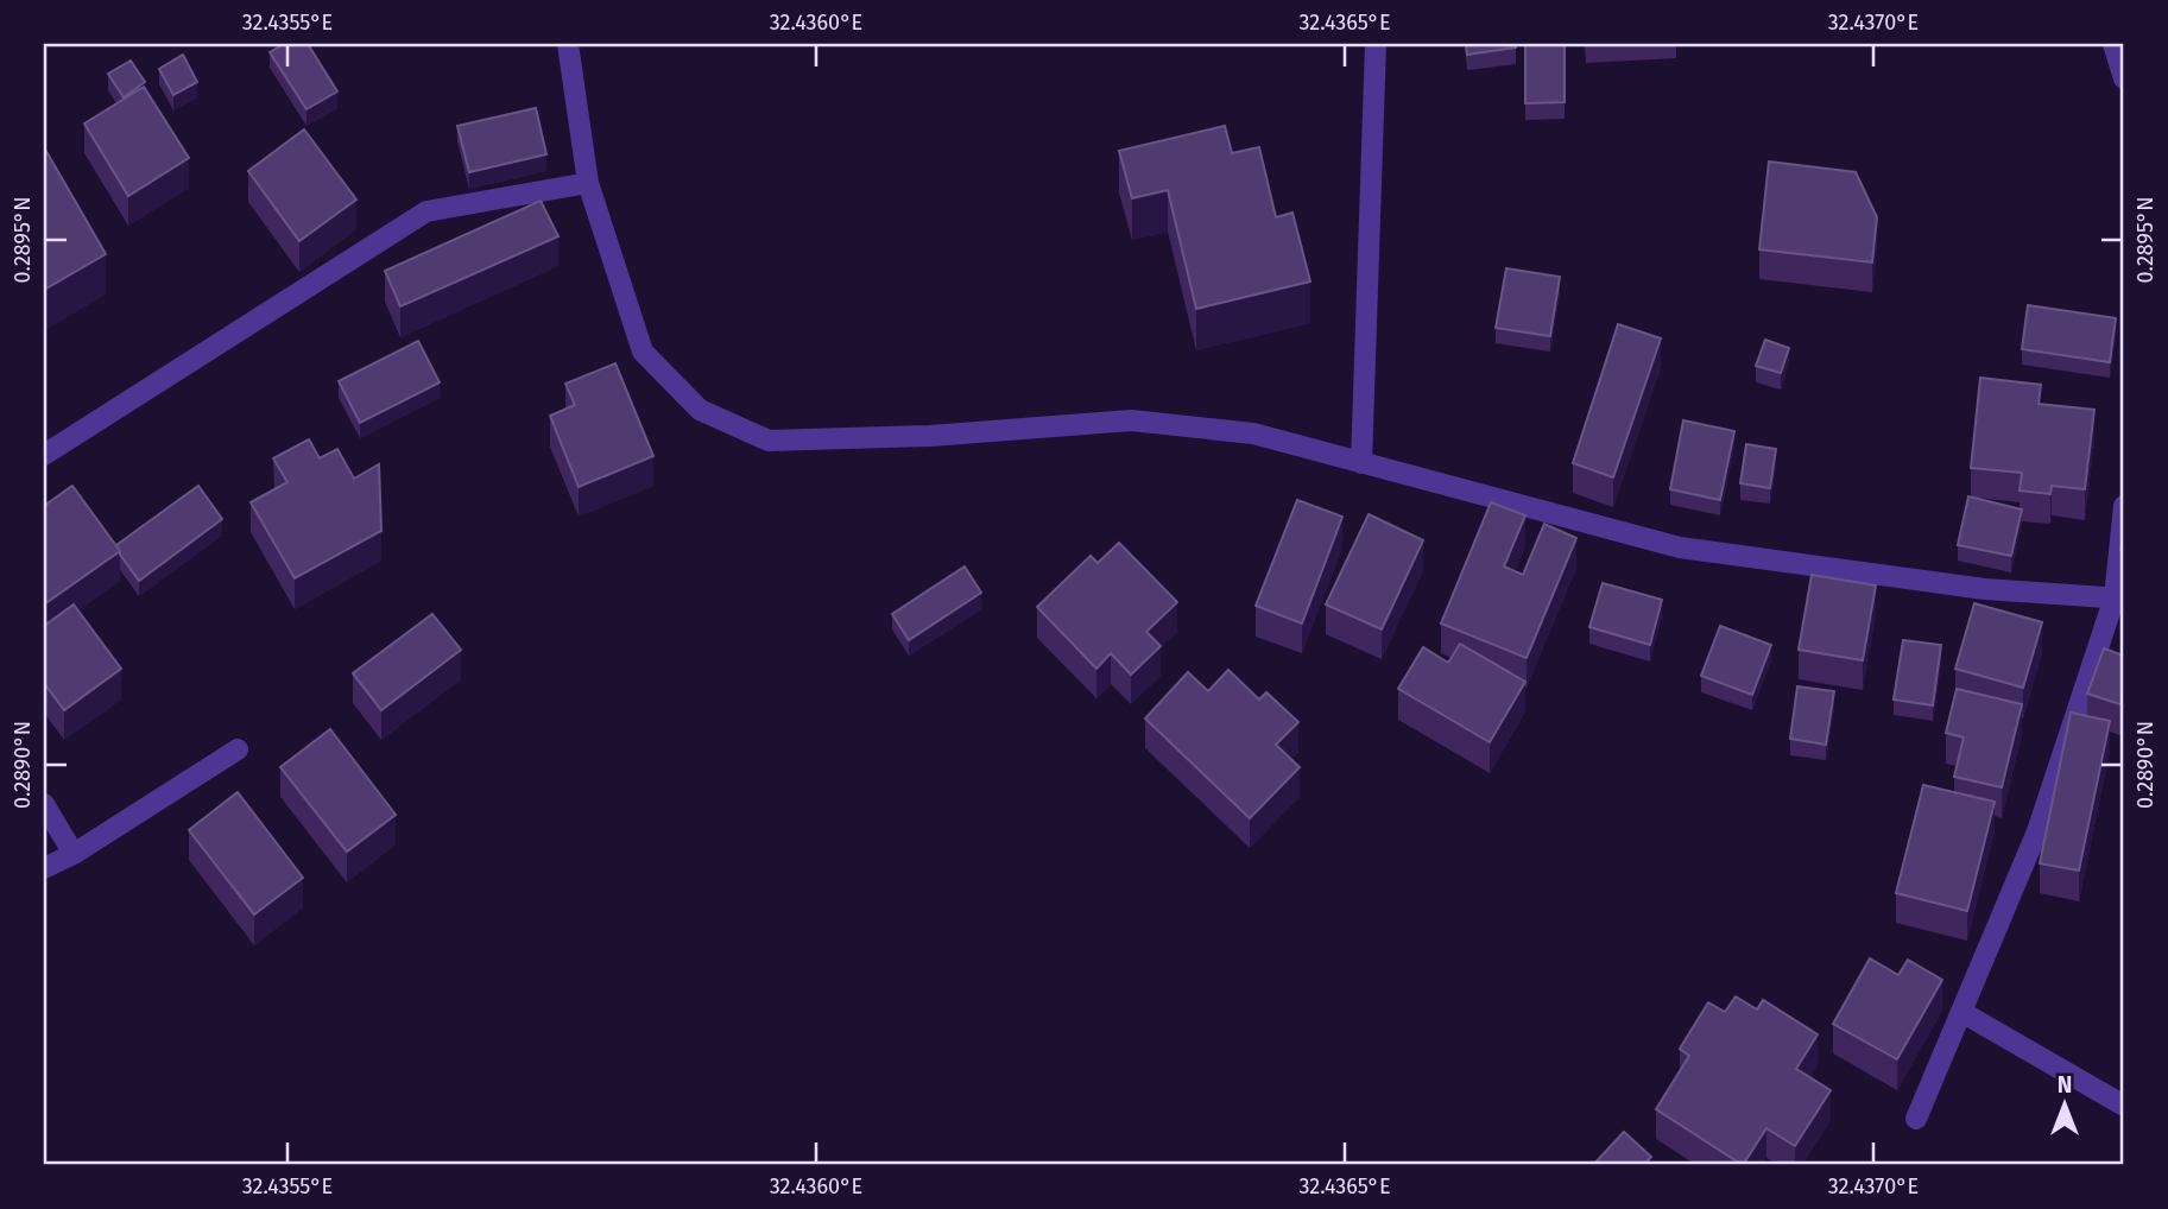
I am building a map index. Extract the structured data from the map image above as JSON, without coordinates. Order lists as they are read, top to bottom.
{
  "north": "top",
  "coordinates": [
    "32.4355°E",
    "32.4360°E",
    "32.4365°E",
    "32.4370°E",
    "0.2895°N",
    "0.2890°N"
  ]
}
